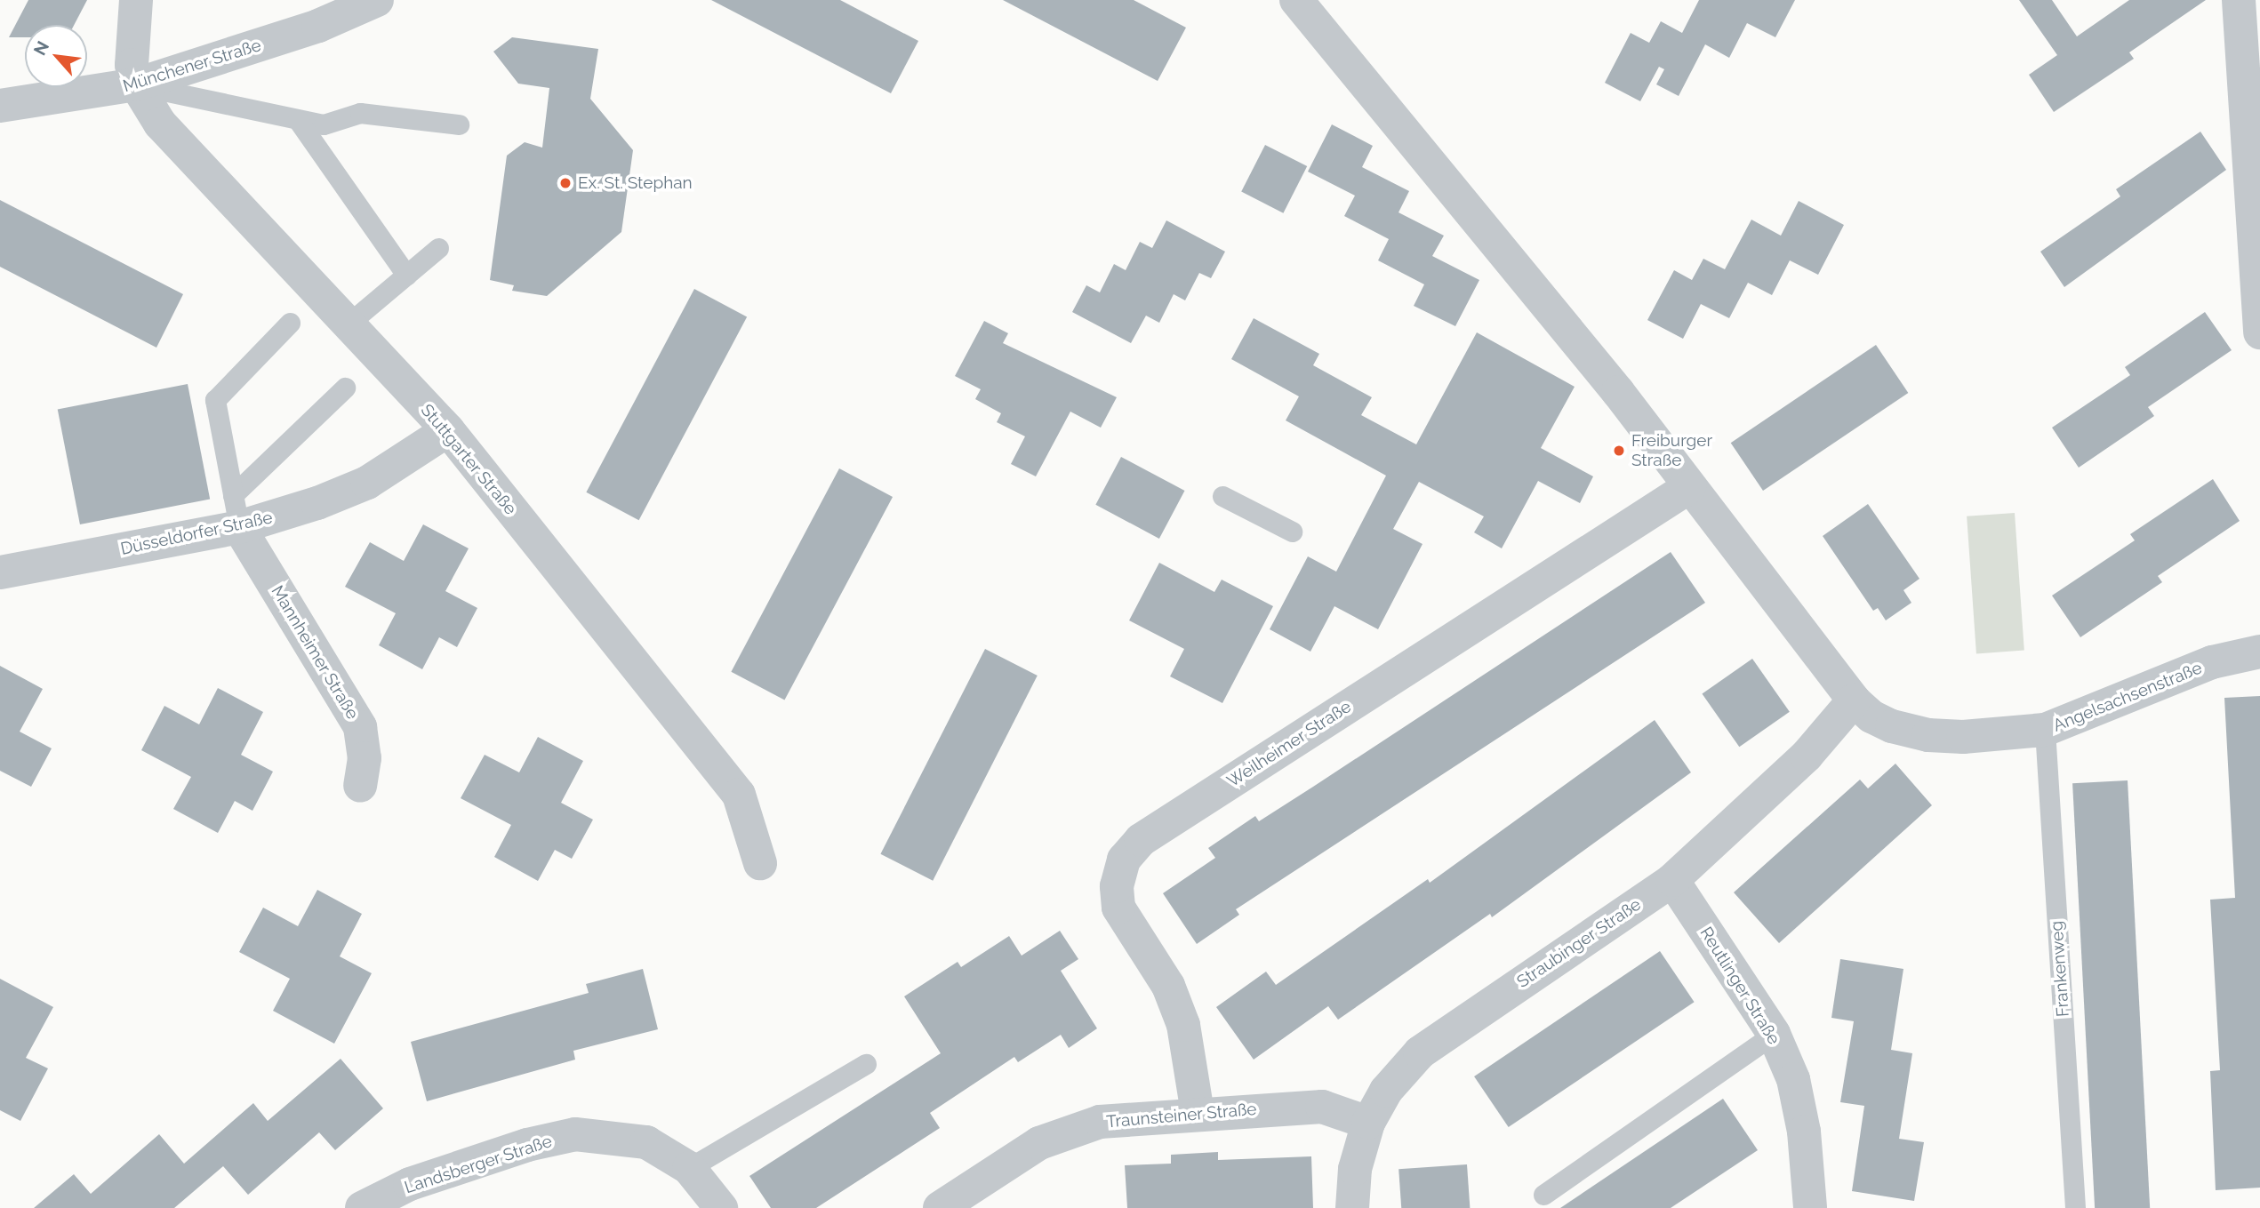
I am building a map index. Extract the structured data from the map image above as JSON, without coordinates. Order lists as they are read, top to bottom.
{
  "streets": {
    "street": [
      "Münchener Straße",
      "Stuttgarter Straße",
      "Düsseldorfer Straße",
      "Mannheimer Straße",
      "Angelsachsenstraße",
      "Weilheimer Straße",
      "Straubinger Straße",
      "Reutlinger Straße",
      "Traunsteiner Straße",
      "Landsberger Straße"
    ],
    "lane": ["Frankenweg"]
  },
  "crossings": [
    ["Münchener Straße", "Stuttgarter Straße"],
    ["Stuttgarter Straße", "Düsseldorfer Straße"],
    ["Düsseldorfer Straße", "Mannheimer Straße"],
    ["Angelsachsenstraße", "Straubinger Straße"],
    ["Angelsachsenstraße", "Frankenweg"],
    ["Weilheimer Straße", "Traunsteiner Straße"],
    ["Straubinger Straße", "Reutlinger Straße"],
    ["Straubinger Straße", "Traunsteiner Straße"]
  ],
  "places": ["Ex. St. Stephan", "Freiburger Straße"],
  "north": "top left"
}
